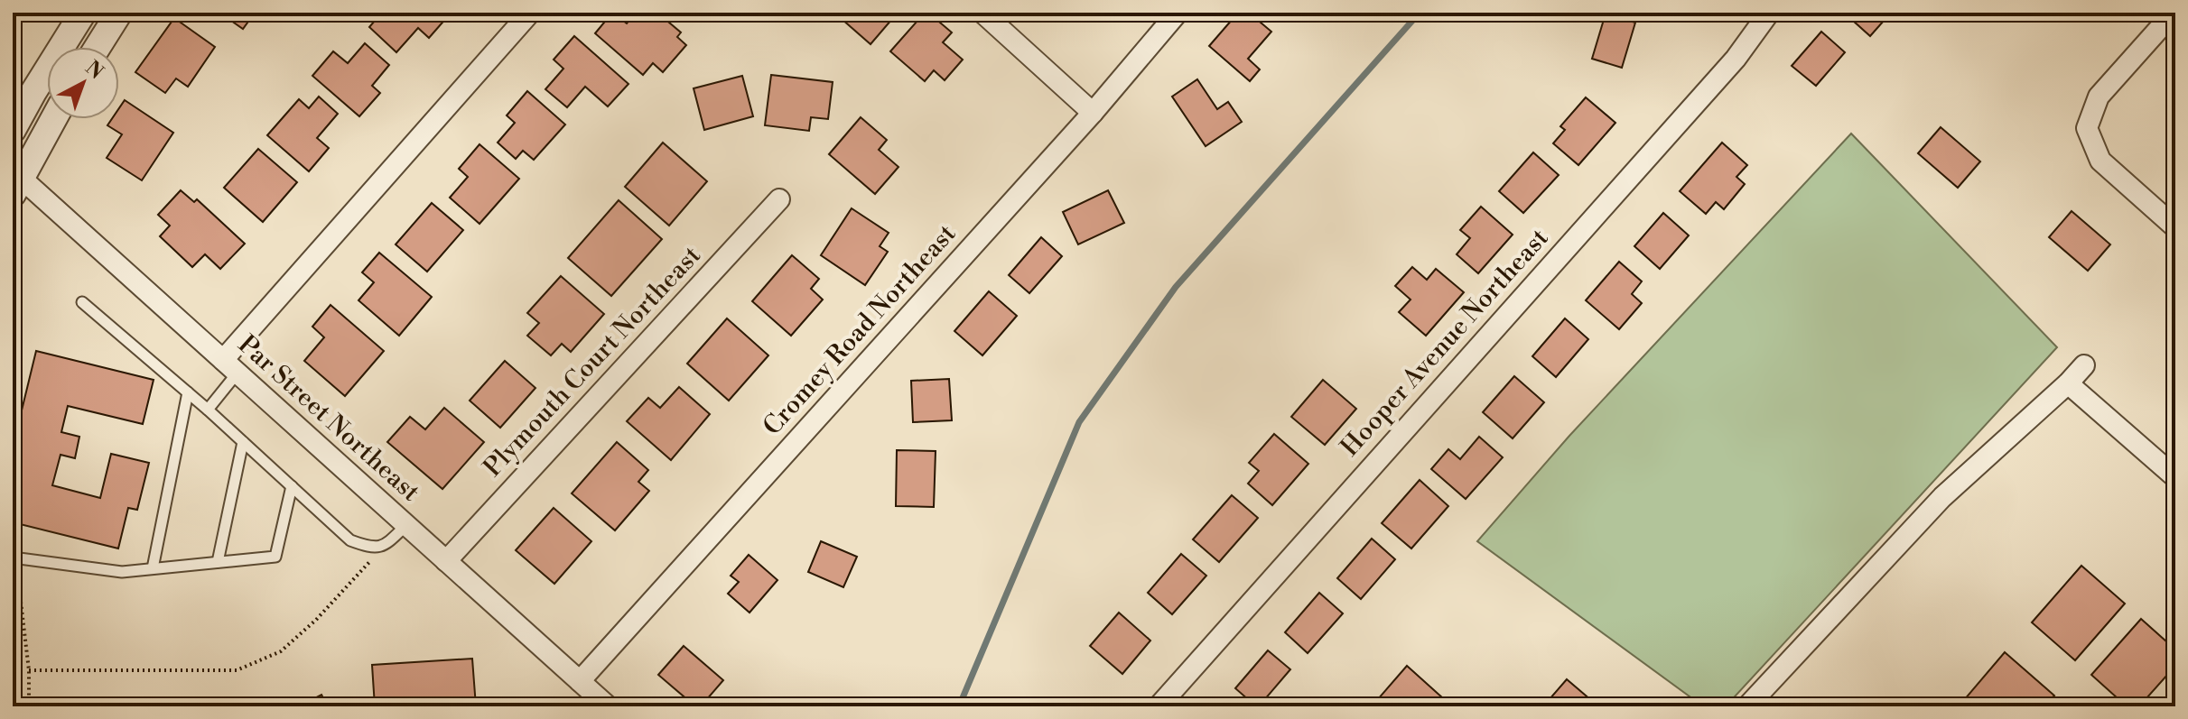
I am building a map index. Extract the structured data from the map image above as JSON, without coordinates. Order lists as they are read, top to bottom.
{
  "streets": {
    "street": [
      "Cromey Road Northeast",
      "Hooper Avenue Northeast",
      "Plymouth Court Northeast",
      "Par Street Northeast"
    ]
  },
  "crossings": [
    ["Cromey Road Northeast", "Par Street Northeast"],
    ["Plymouth Court Northeast", "Par Street Northeast"]
  ],
  "north": "top right"
}
